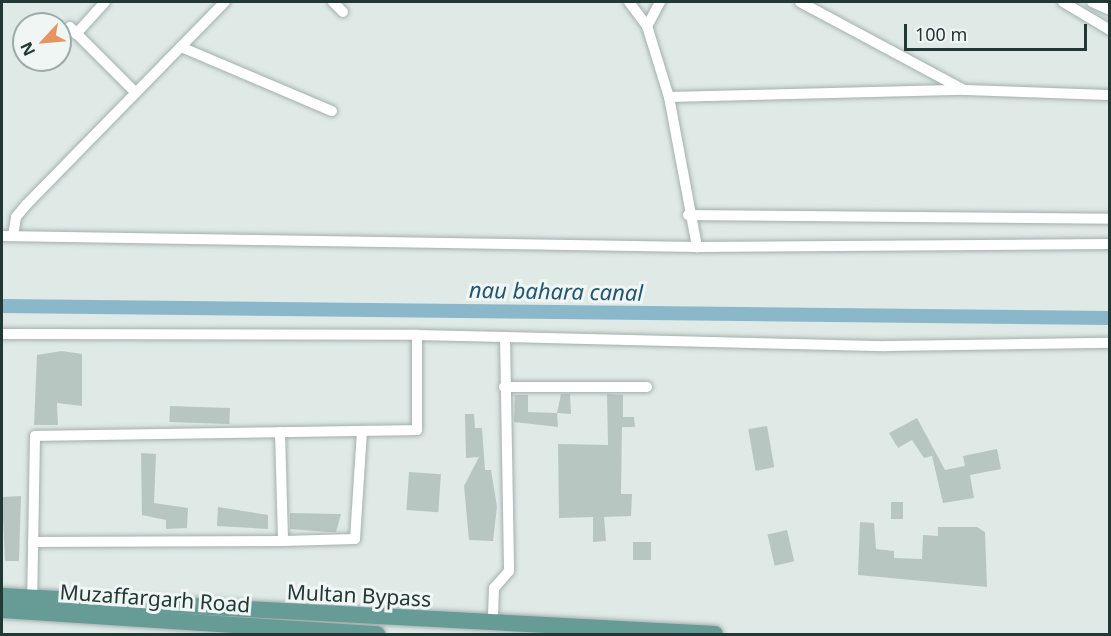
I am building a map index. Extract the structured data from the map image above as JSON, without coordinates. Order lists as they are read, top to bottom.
{
  "streets": {
    "main road": ["Multan Bypass", "Muzaffargarh Road"]
  },
  "crossings": [
    ["Multan Bypass", "Muzaffargarh Road"]
  ],
  "water": ["nau bahara canal"],
  "scale_bar": "100 m",
  "north": "bottom left"
}
